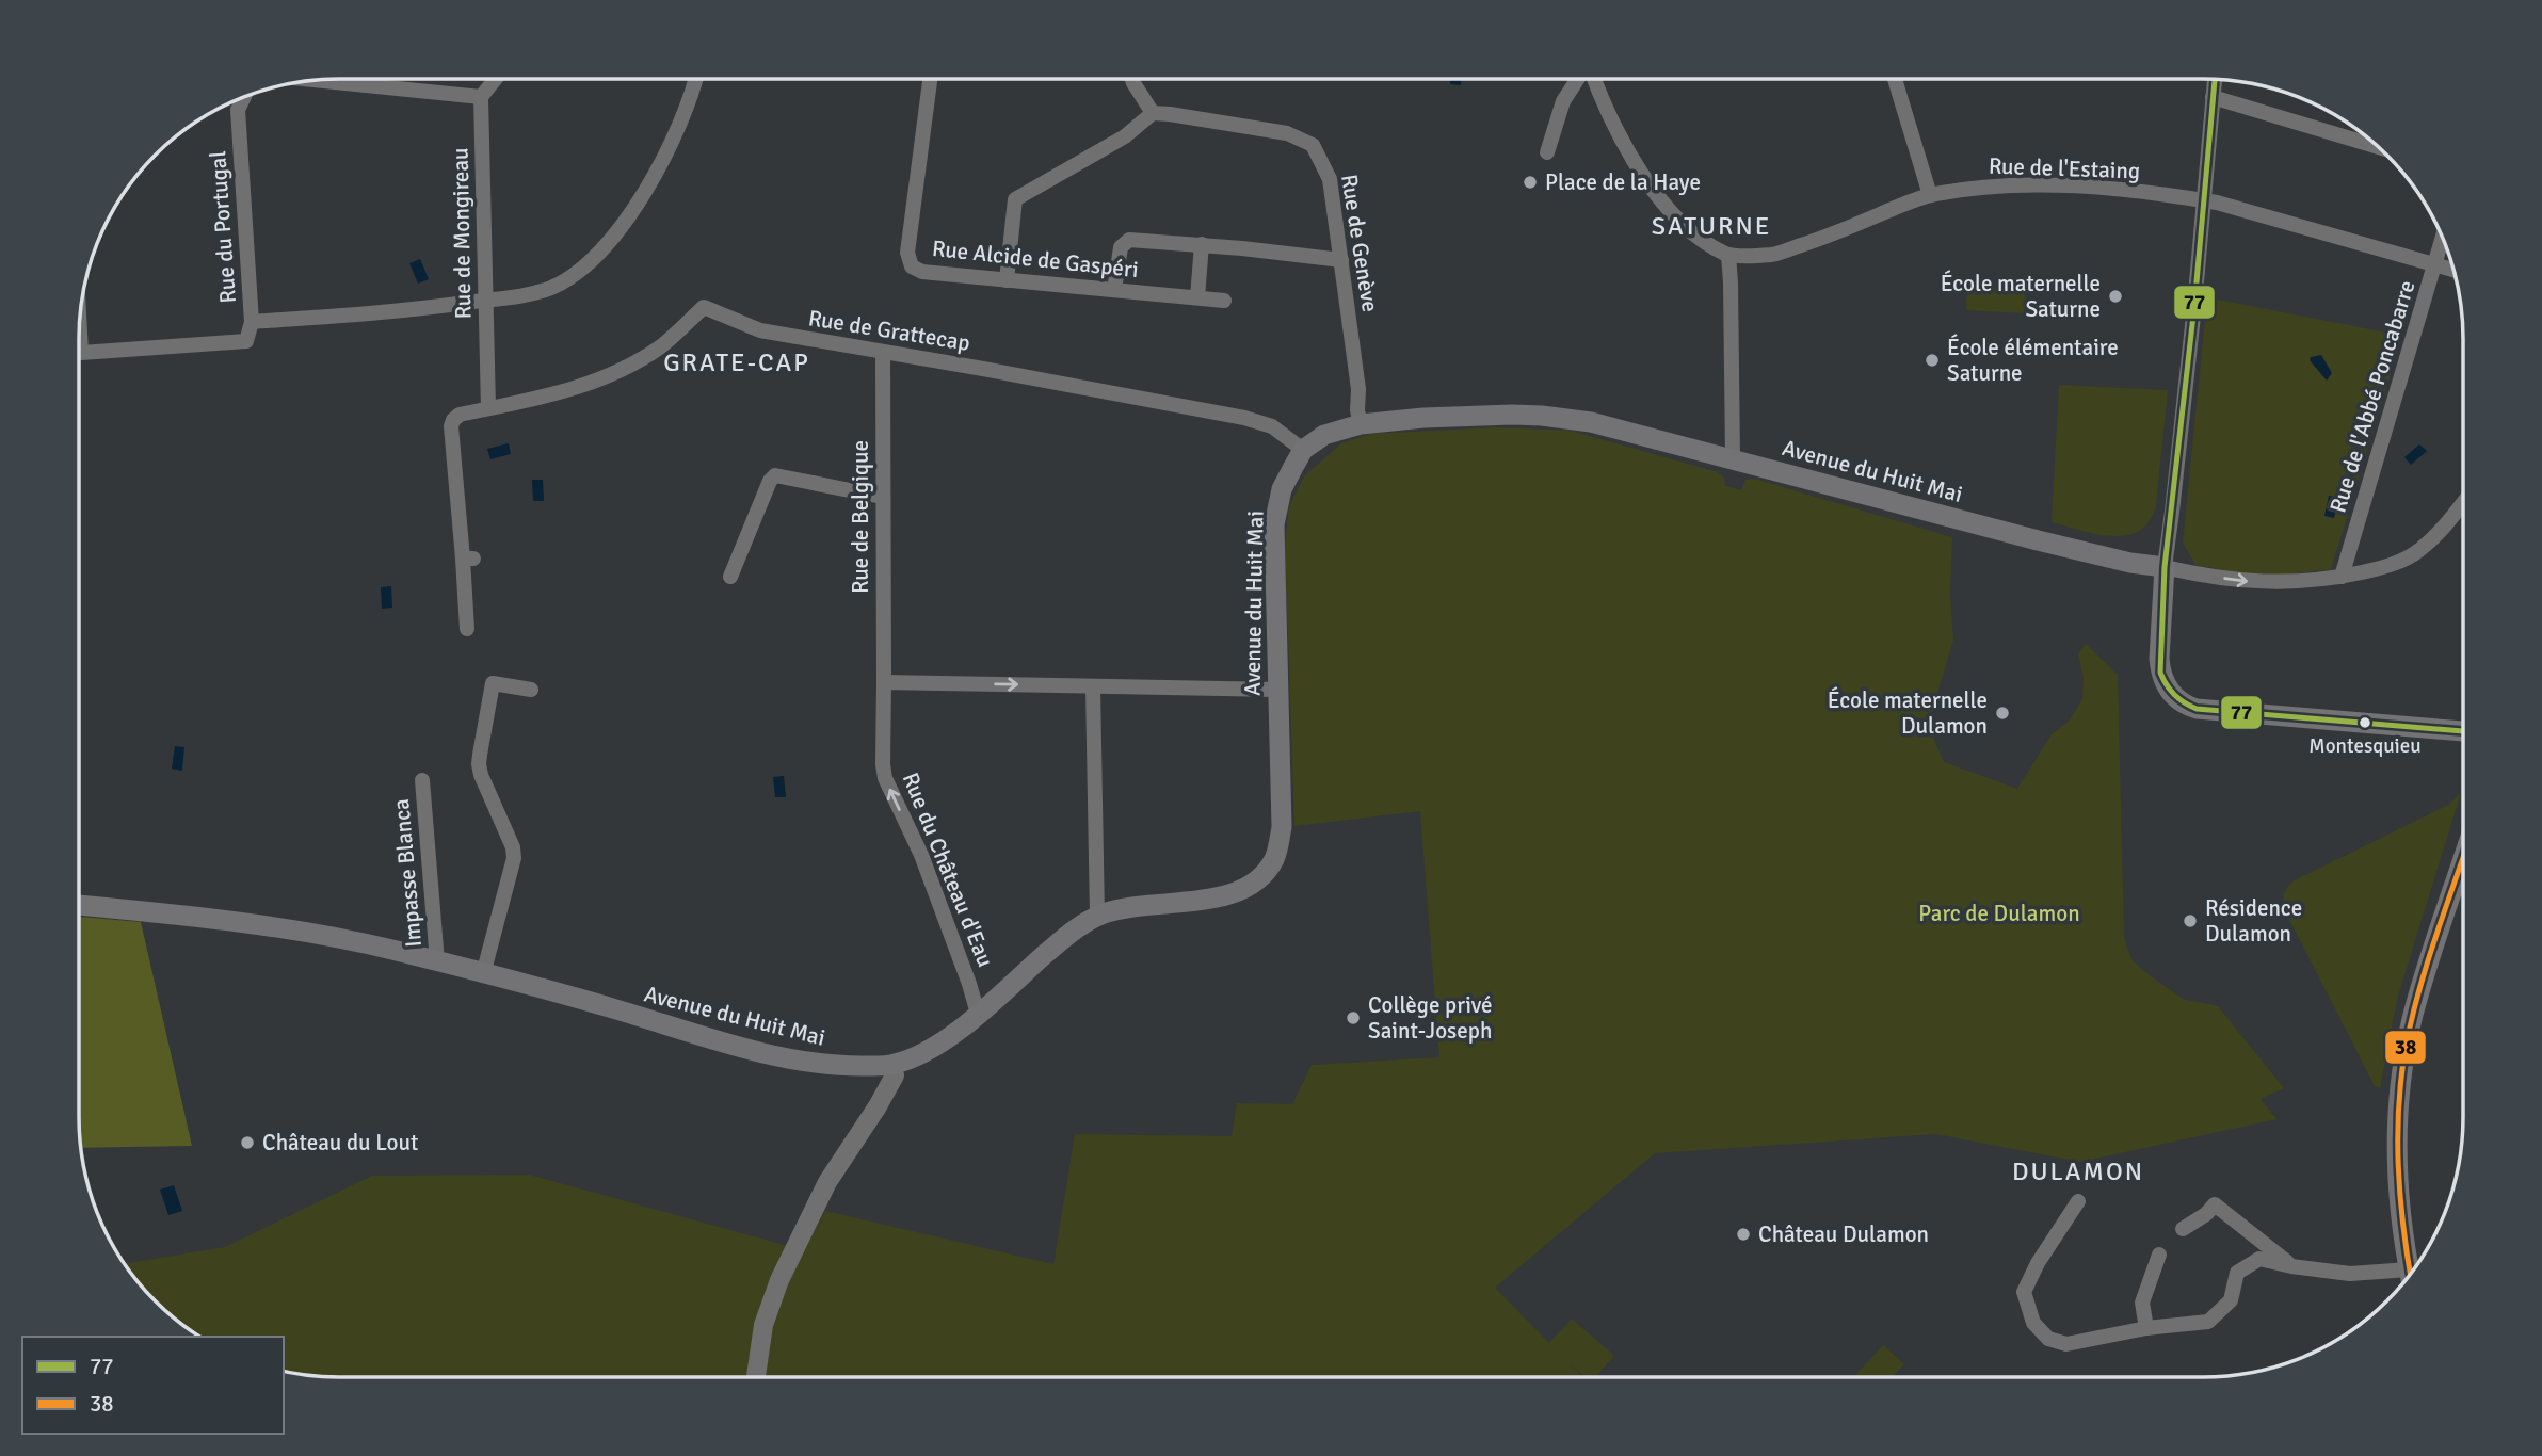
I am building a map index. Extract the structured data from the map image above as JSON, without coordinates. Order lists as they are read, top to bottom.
{
  "streets": {
    "main road": ["Avenue du Huit Mai"],
    "street": [
      "Rue de l'Estaing",
      "Rue du Portugal",
      "Rue de Mongireau",
      "Rue de Genève",
      "Rue Alcide de Gaspéri",
      "Rue de Grattecap",
      "Rue de l'Abbé Poncabarre",
      "Rue de Belgique",
      "Rue du Château d'Eau",
      "Impasse Blanca"
    ]
  },
  "crossings": [
    ["Rue de l'Estaing", "Rue de l'Abbé Poncabarre"],
    ["Rue du Portugal", "Rue de Mongireau"],
    ["Rue de Mongireau", "Rue de Grattecap"],
    ["Rue de Genève", "Avenue du Huit Mai"],
    ["Rue de Grattecap", "Avenue du Huit Mai"],
    ["Rue de Grattecap", "Rue de Belgique"],
    ["Rue de l'Abbé Poncabarre", "Avenue du Huit Mai"],
    ["Avenue du Huit Mai", "Rue du Château d'Eau"],
    ["Avenue du Huit Mai", "Impasse Blanca"],
    ["Rue de Belgique", "Rue du Château d'Eau"]
  ],
  "one_way": ["Rue du Château d'Eau"],
  "districts": ["SATURNE", "GRATE-CAP", "DULAMON"],
  "parks": ["Parc de Dulamon"],
  "places": [
    "Place de la Haye",
    "École maternelle Saturne",
    "École élémentaire Saturne",
    "École maternelle Dulamon",
    "Montesquieu",
    "Résidence Dulamon",
    "Collège privé Saint-Joseph",
    "Château du Lout",
    "Château Dulamon"
  ],
  "lines": ["transit line 77", "transit line 38"],
  "legend": ["77", "38"]
}
